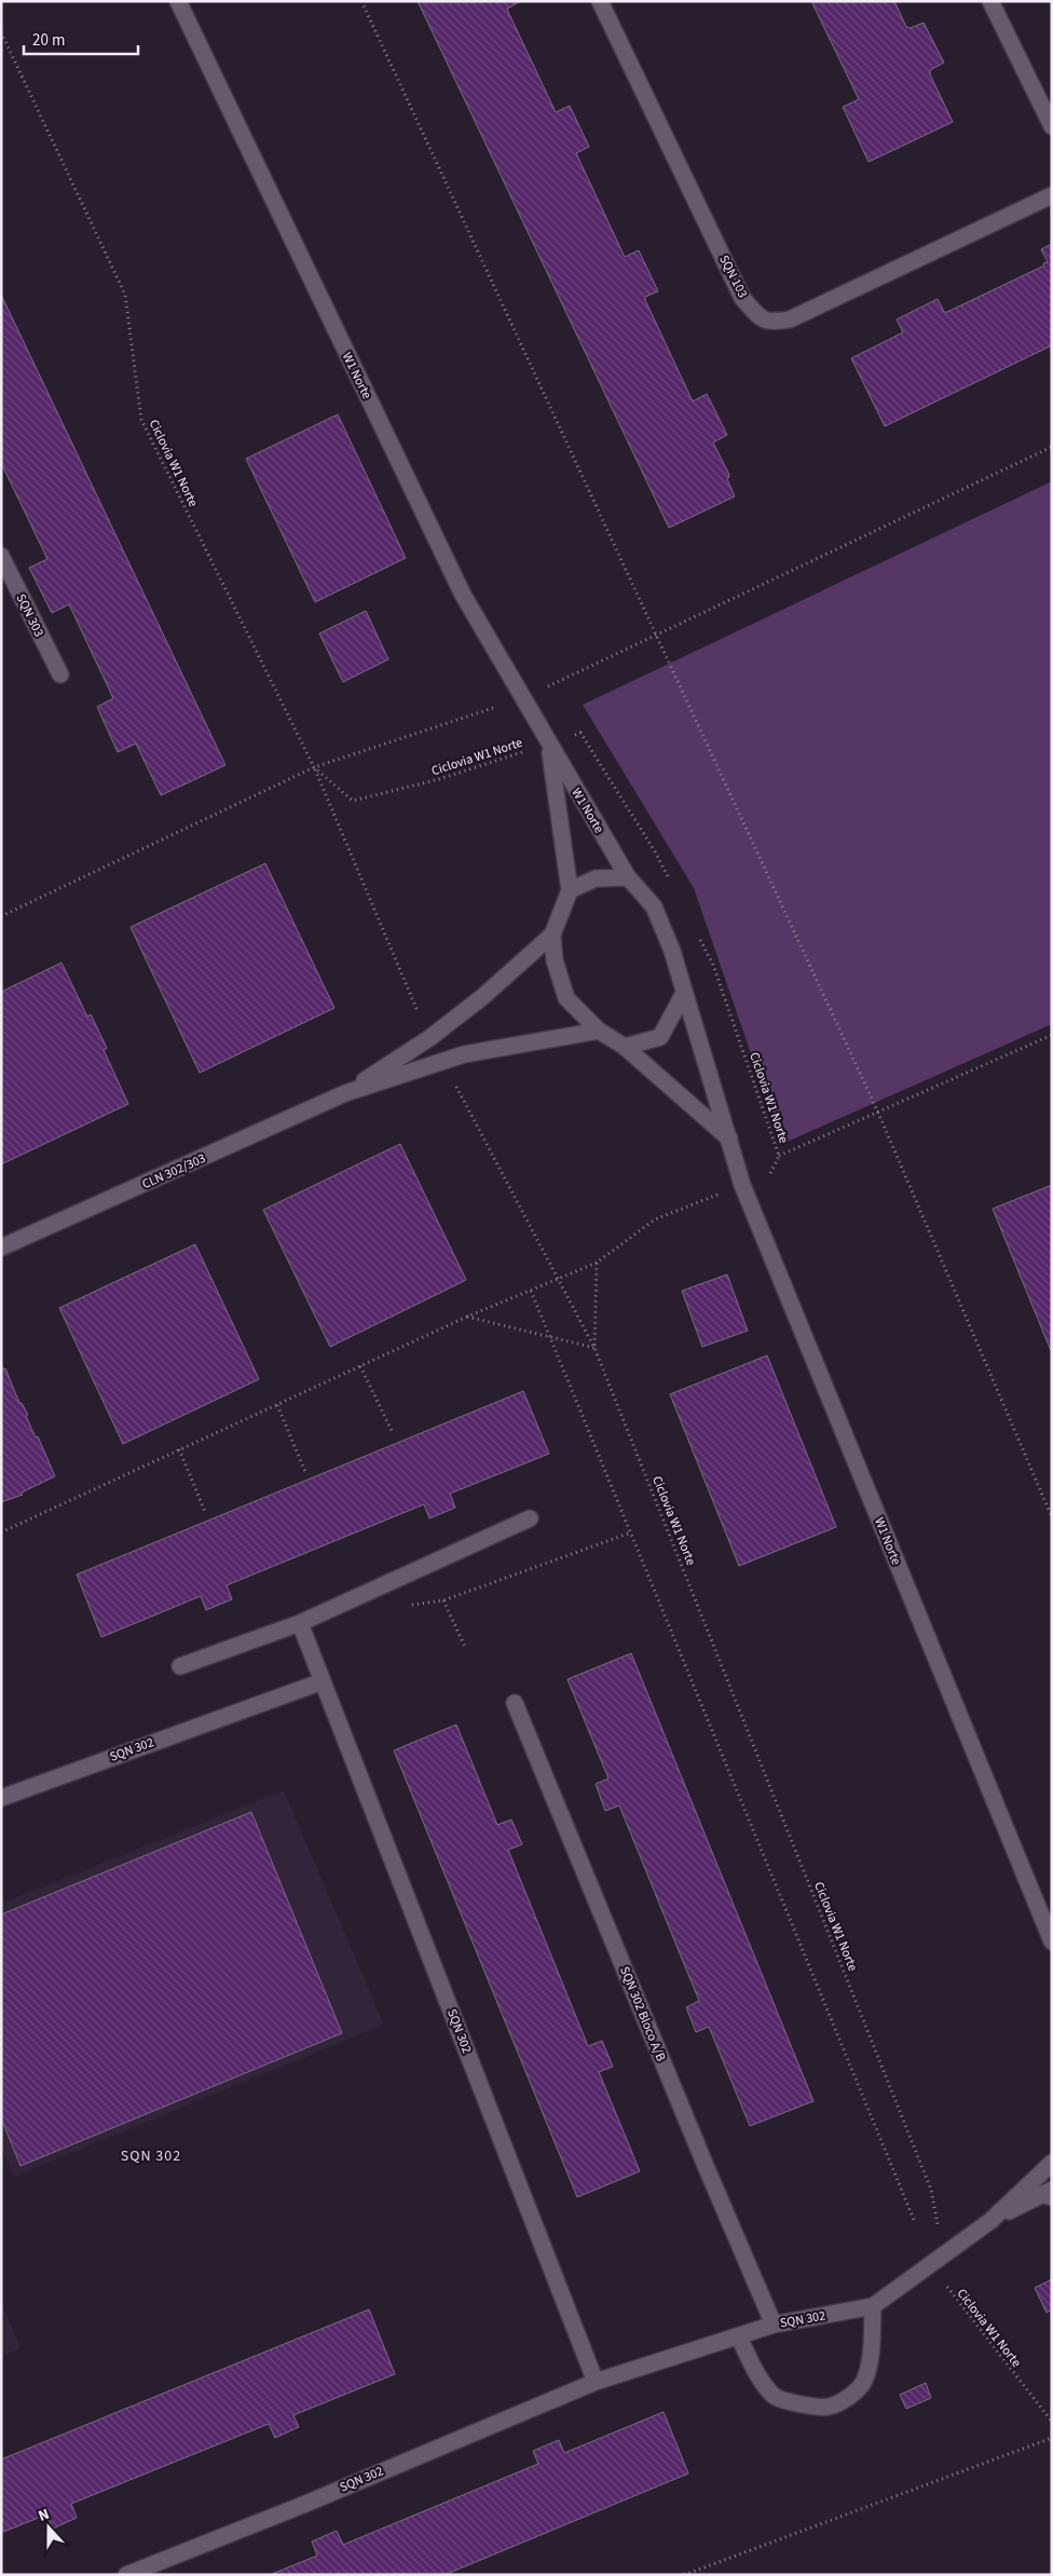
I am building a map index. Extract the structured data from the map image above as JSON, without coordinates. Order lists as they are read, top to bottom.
{
  "streets": {
    "street": [
      "SQN 103",
      "W1 Norte",
      "SQN 303",
      "CLN 302/303",
      "SQN 302",
      "SQN 302 Bloco A/B"
    ],
    "path": ["Ciclovia W1 Norte"]
  },
  "crossings": [
    ["W1 Norte", "Ciclovia W1 Norte"],
    ["W1 Norte", "CLN 302/303"],
    ["Ciclovia W1 Norte", "SQN 302"],
    ["SQN 302", "SQN 302 Bloco A/B"]
  ],
  "districts": ["SQN 302"],
  "scale_bar": "20 m",
  "north": "top"
}
